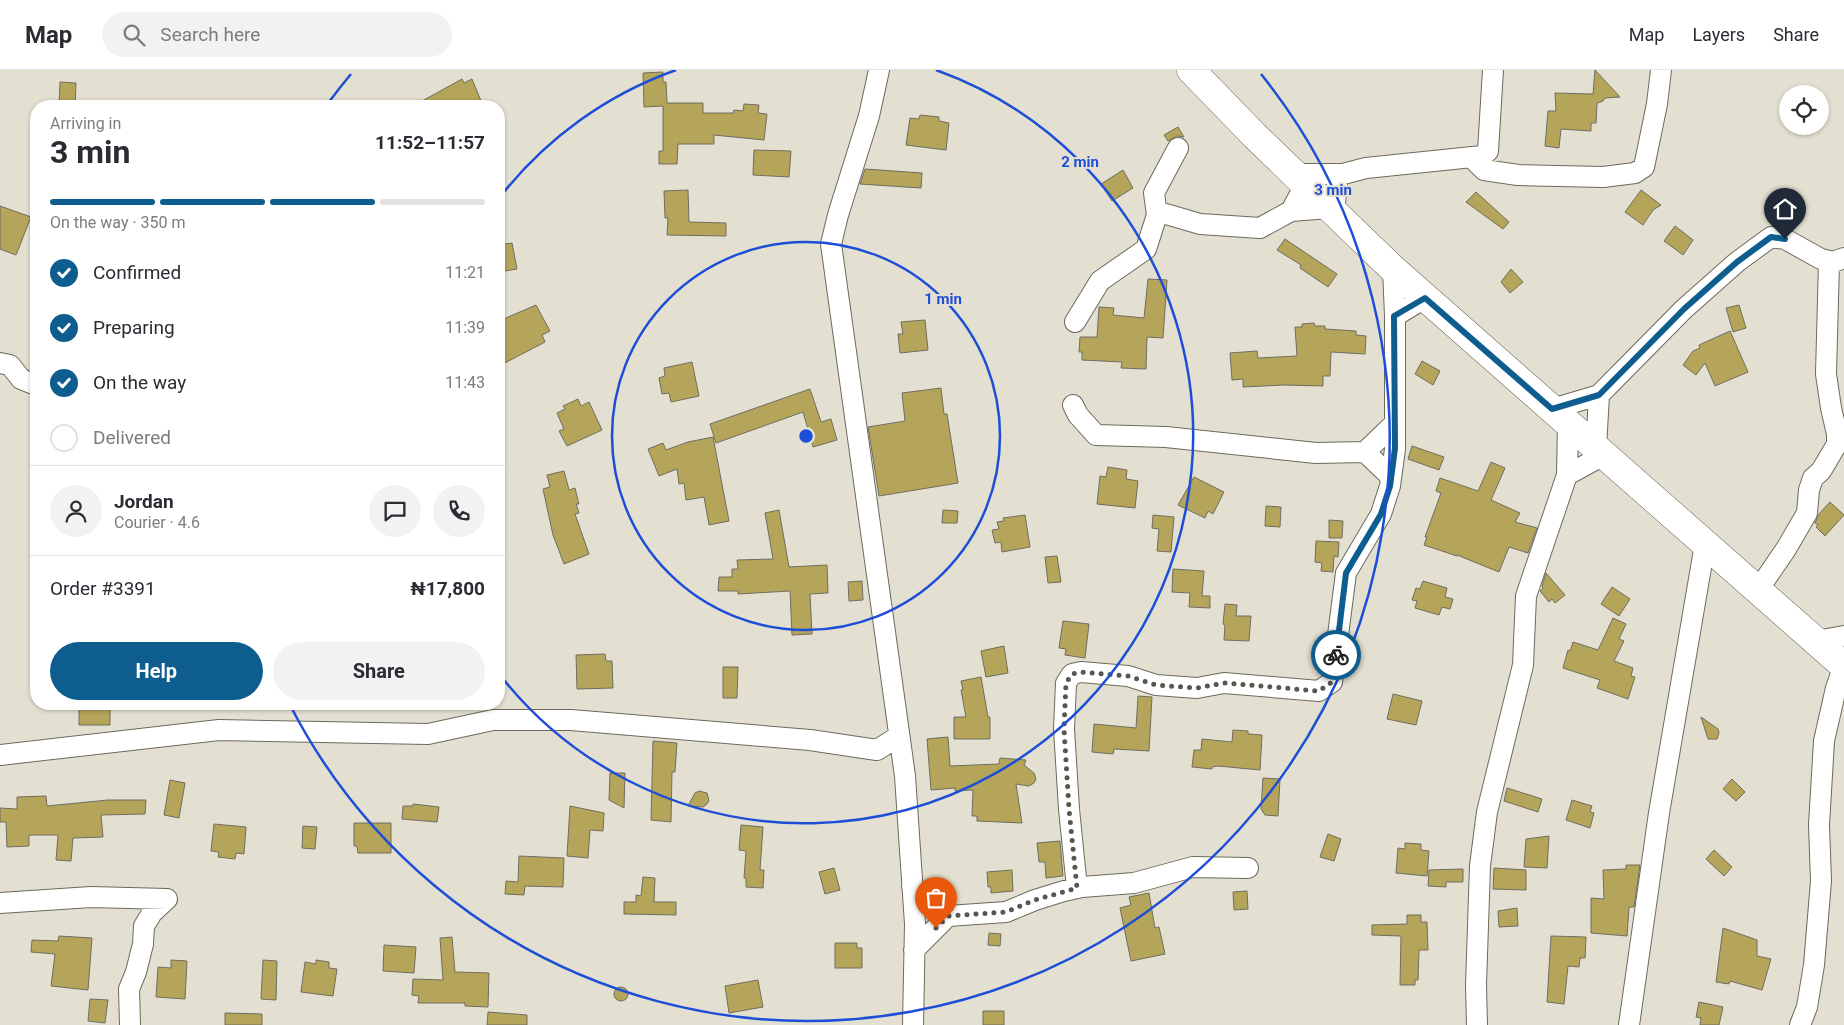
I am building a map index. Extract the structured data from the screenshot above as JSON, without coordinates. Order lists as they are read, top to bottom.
{
  "page": {
    "header": "Map",
    "search": "Search here",
    "nav": ["Map", "Layers", "Share"],
    "heading": ["3 min", "Arriving in", "11:52–11:57"],
    "panel": [
      "Jordan",
      "Courier · 4.6",
      "Order #3391",
      "₦17,800"
    ],
    "bar": "On the way · 350 m",
    "list": [
      ["Confirmed", "11:21"],
      ["Preparing", "11:39"],
      ["On the way", "11:43"],
      "Delivered"
    ],
    "buttons": ["Help", "Share"]
  },
  "rings": ["2 min", "3 min", "1 min"]
}
